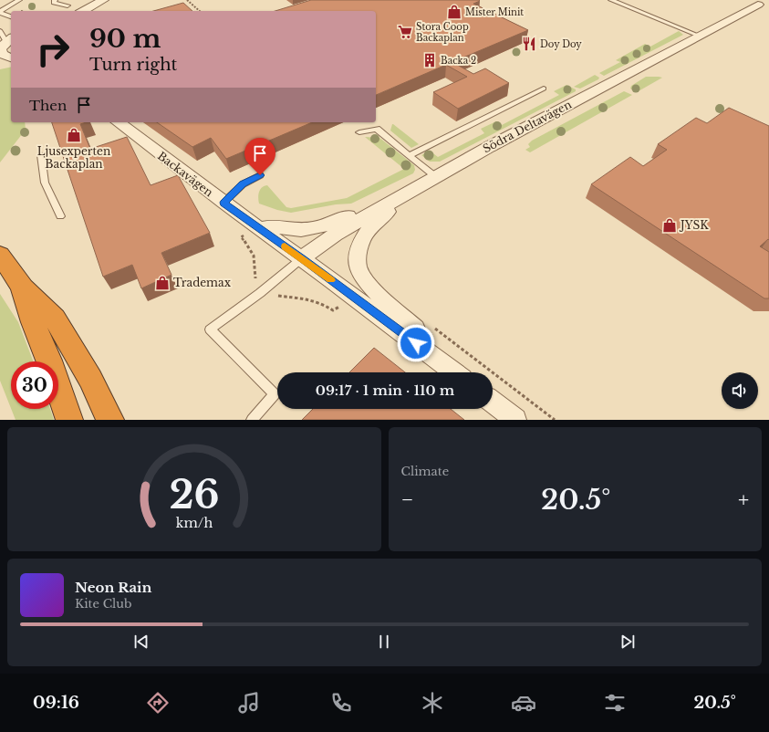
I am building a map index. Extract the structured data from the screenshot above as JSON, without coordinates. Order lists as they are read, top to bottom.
{
  "streets": {
    "street": ["Södra Deltavägen", "Backavägen"]
  },
  "crossings": [
    ["Södra Deltavägen", "Backavägen"]
  ],
  "places": {
    "shop": [
      "Mister Minit",
      "Ljusexperten Backaplan",
      "JYSK",
      "Trademax"
    ],
    "supermarket": ["Stora Coop Backaplan"],
    "restaurant": ["Doy Doy"],
    "building": ["Backa 2"]
  },
  "page": {
    "turn": ["90 m", "Turn right"],
    "then": "Then",
    "limit": "30",
    "trip": "09:17 · 1 min · 110 m",
    "tile": "Climate",
    "heat": ["−", "20.5°", "+"],
    "song": ["Neon Rain", "Kite Club"],
    "tabs": ["09:16", "20.5°"],
    "gauge": ["26", "km/h"]
  }
}
